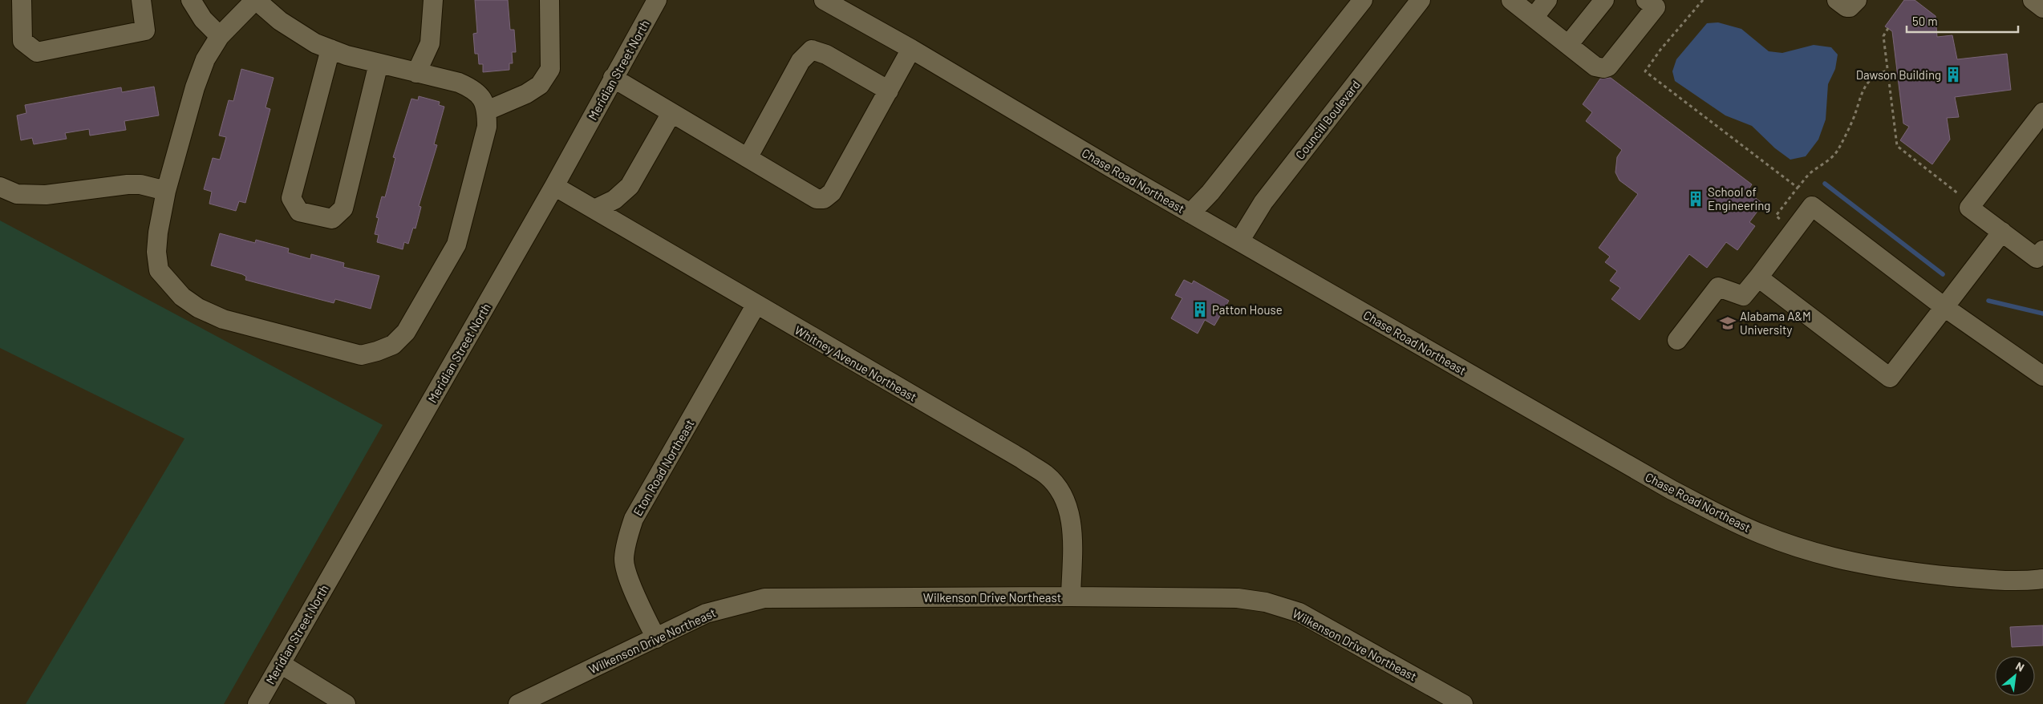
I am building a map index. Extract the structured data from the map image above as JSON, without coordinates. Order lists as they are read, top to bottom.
{
  "streets": {
    "street": [
      "Meridian Street North",
      "Councill Boulevard",
      "Chase Road Northeast",
      "Whitney Avenue Northeast",
      "Eton Road Northeast",
      "Wilkenson Drive Northeast"
    ]
  },
  "crossings": [
    ["Meridian Street North", "Whitney Avenue Northeast"],
    ["Councill Boulevard", "Chase Road Northeast"],
    ["Whitney Avenue Northeast", "Eton Road Northeast"],
    ["Whitney Avenue Northeast", "Wilkenson Drive Northeast"],
    ["Eton Road Northeast", "Wilkenson Drive Northeast"]
  ],
  "places": {
    "building": ["Dawson Building", "School of Engineering", "Patton House"],
    "school or university": ["Alabama A&M University"]
  },
  "scale_bar": "50 m",
  "north": "top right"
}
